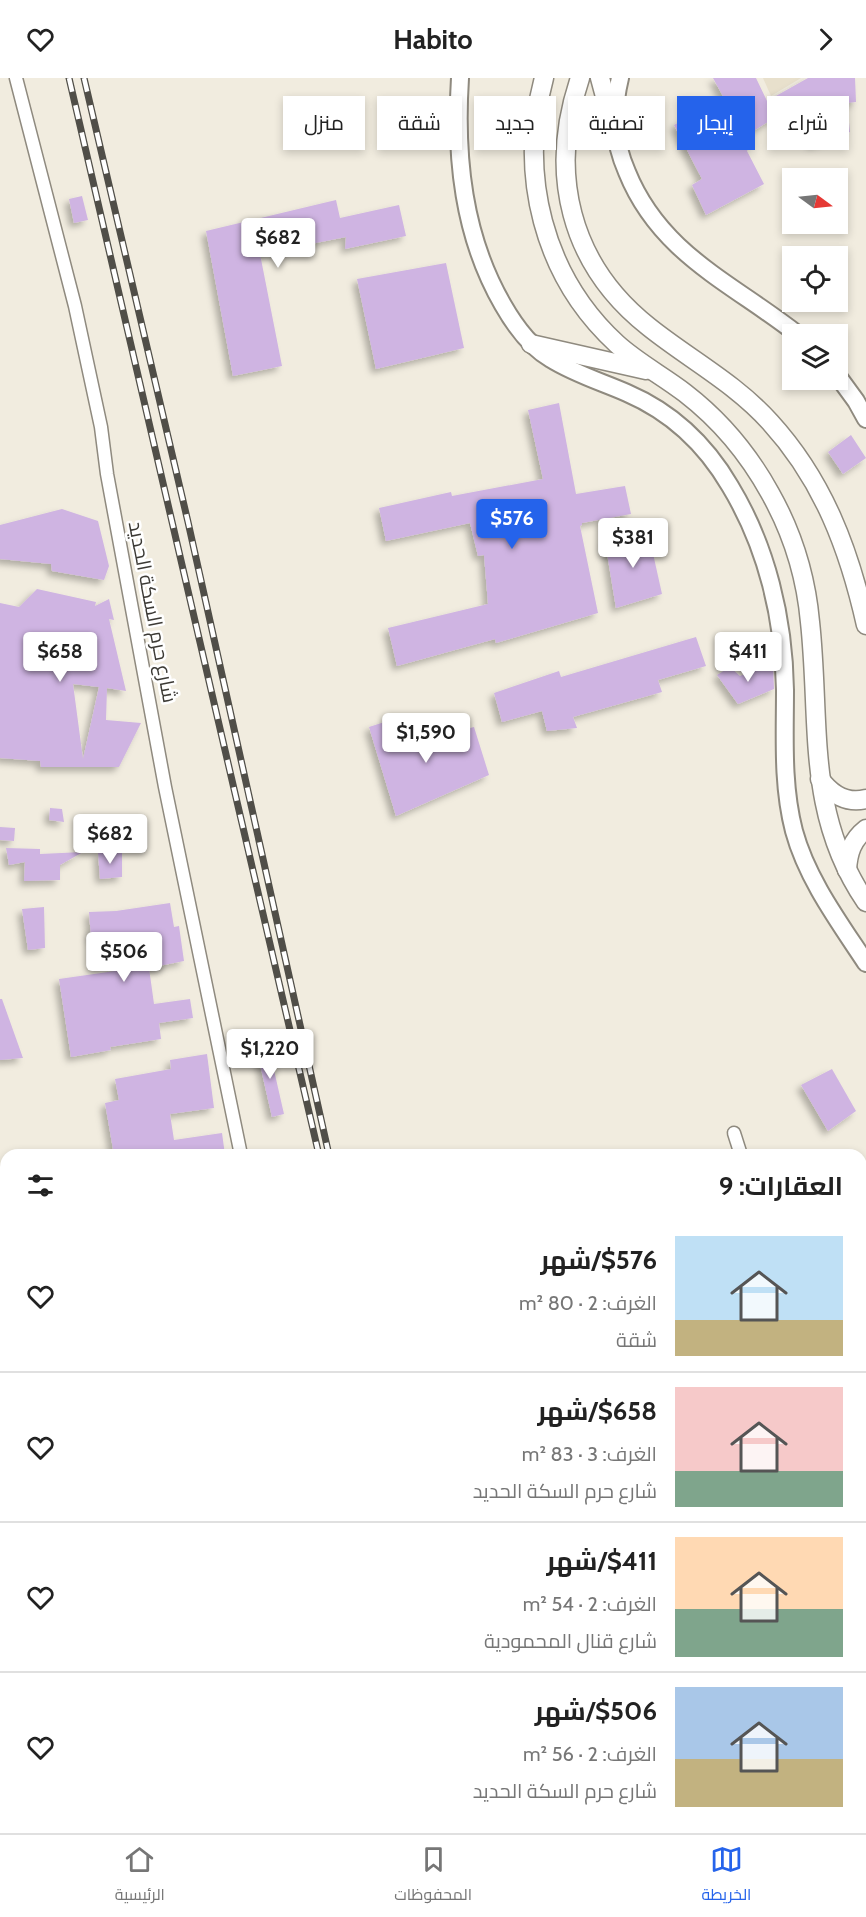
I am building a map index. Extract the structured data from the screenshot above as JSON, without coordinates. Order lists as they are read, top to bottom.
{
  "streets": {
    "street": ["شارع حرم السكة الحديد"]
  },
  "north": "right",
  "page": {
    "header": "Habito",
    "chip": [
      "شراء",
      "إيجار",
      "تصفية",
      "جديد",
      "شقة",
      "منزل"
    ],
    "price": [
      "$682",
      "$576",
      "$381",
      "$658",
      "$411",
      "$1,590",
      "$682",
      "$506",
      "$1,220"
    ],
    "heading": "العقارات: 9",
    "list": [
      {
        "name": "$576/شهر",
        "note": "الغرف: 2 · 80 m² · شقة"
      },
      {
        "name": "$658/شهر",
        "note": "الغرف: 3 · 83 m² · شارع حرم السكة الحديد"
      },
      {
        "name": "$411/شهر",
        "note": "الغرف: 2 · 54 m² · شارع قنال المحمودية"
      },
      {
        "name": "$506/شهر",
        "note": "الغرف: 2 · 56 m² · شارع حرم السكة الحديد"
      }
    ],
    "tabs": ["الخريطة", "المحفوظات", "الرئيسية"]
  }
}
